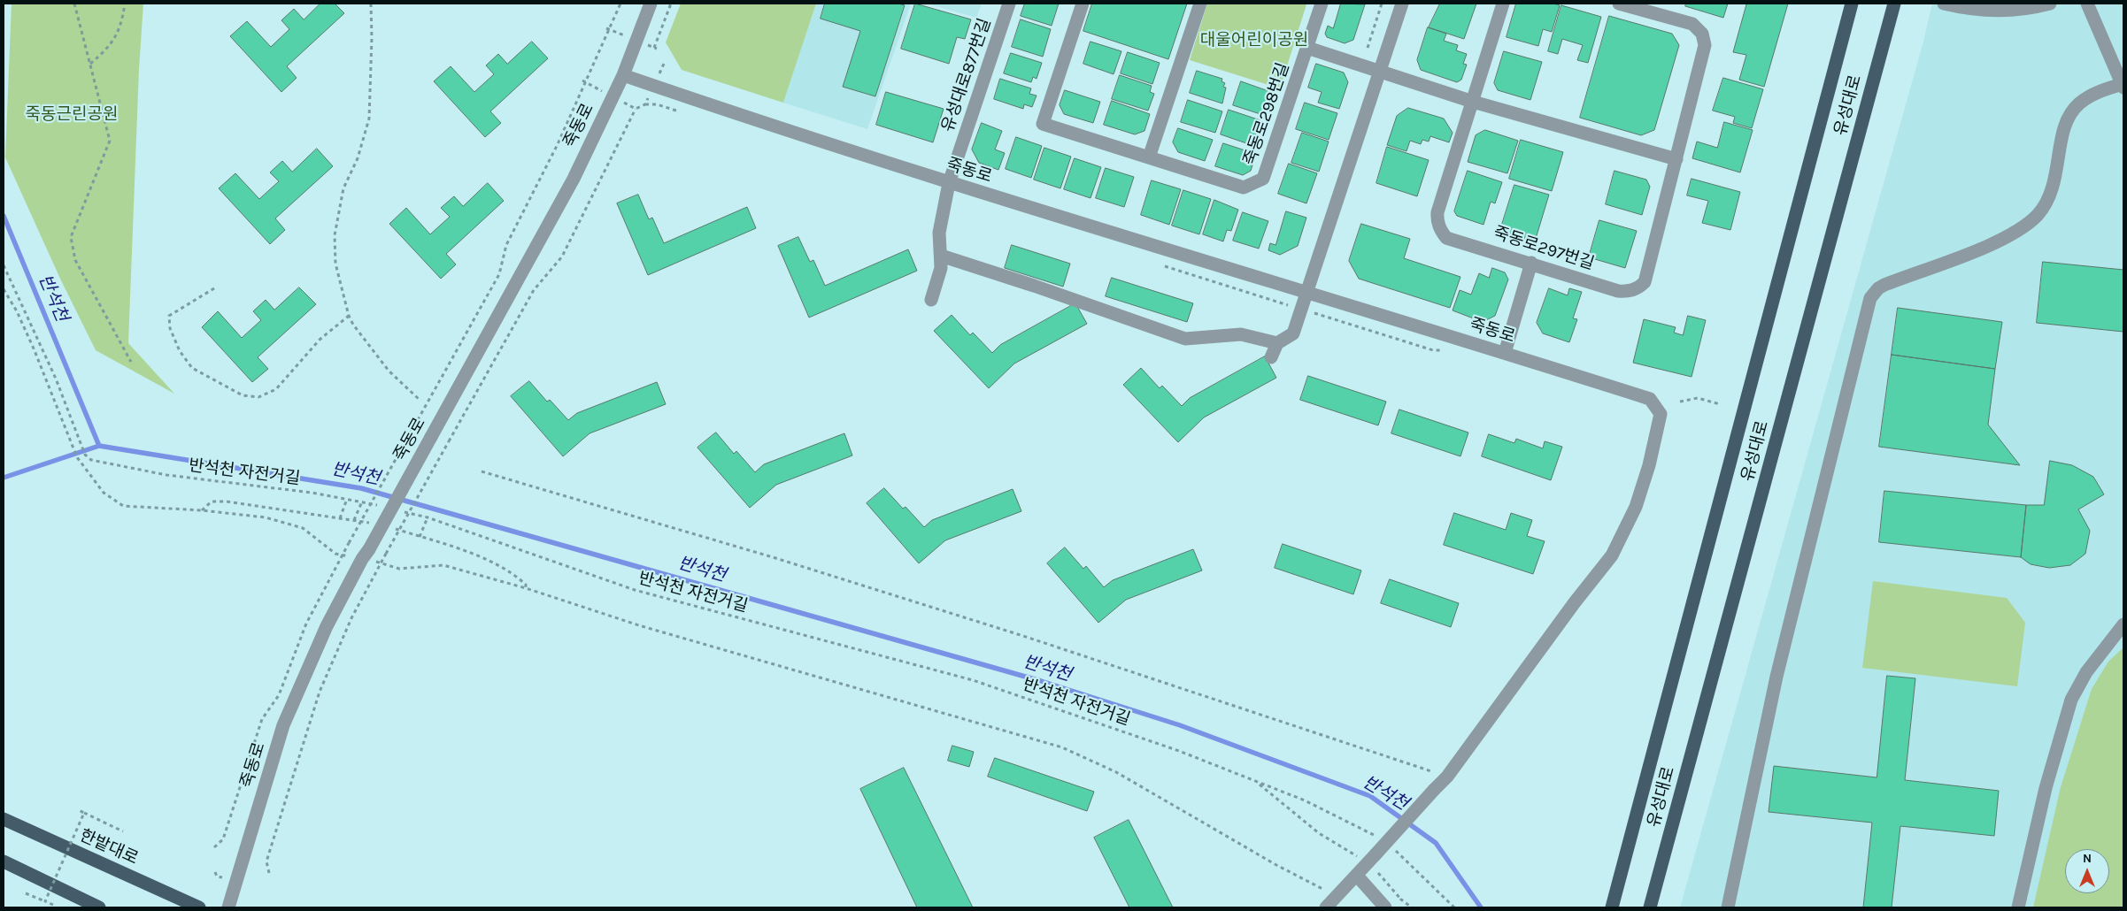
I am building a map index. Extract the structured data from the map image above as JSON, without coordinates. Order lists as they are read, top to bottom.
{
  "streets": {
    "main road": ["유성대로", "한밭대로"],
    "street": [
      "유성대로877번길",
      "죽동로298번길",
      "죽동로",
      "죽동로297번길"
    ],
    "path": ["반석천 자전거길"]
  },
  "crossings": [
    ["유성대로877번길", "죽동로"]
  ],
  "water": ["반석천"],
  "parks": ["대울어린이공원", "죽동근린공원"],
  "north": "top"
}
